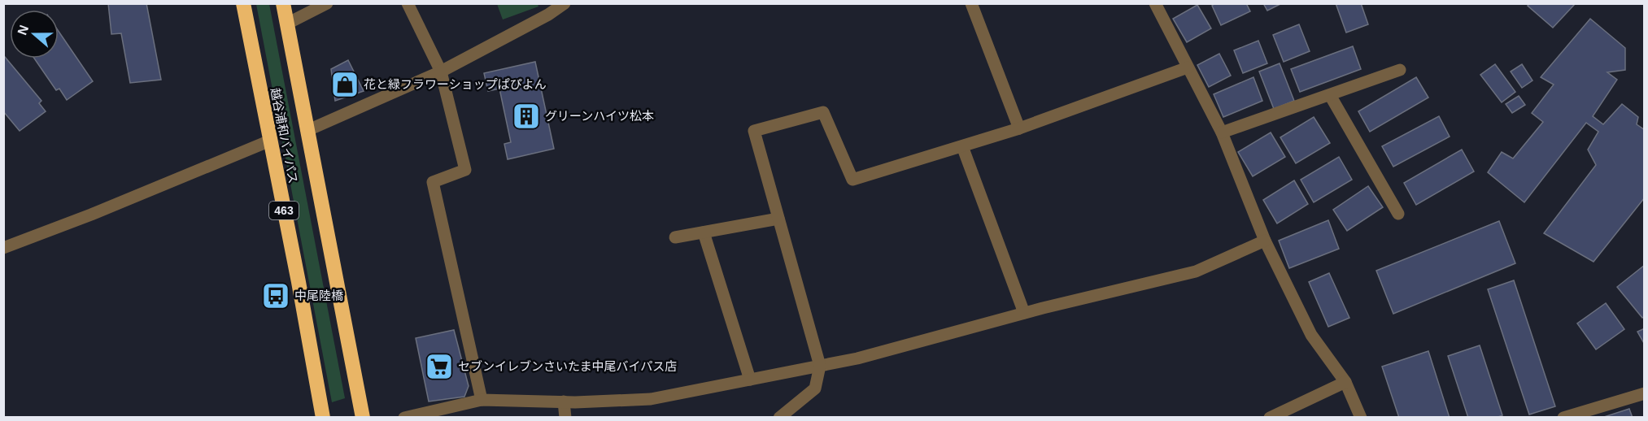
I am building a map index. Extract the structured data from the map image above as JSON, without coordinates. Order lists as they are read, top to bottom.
{
  "streets": {
    "highway": ["越谷浦和バイパス", "463"]
  },
  "places": {
    "shop": ["花と緑フラワーショップぱぴよん"],
    "building": ["グリーンハイツ松本"],
    "bus stop": ["中尾陸橋"],
    "supermarket": ["セブンイレブンさいたま中尾バイパス店"]
  },
  "north": "left"
}
